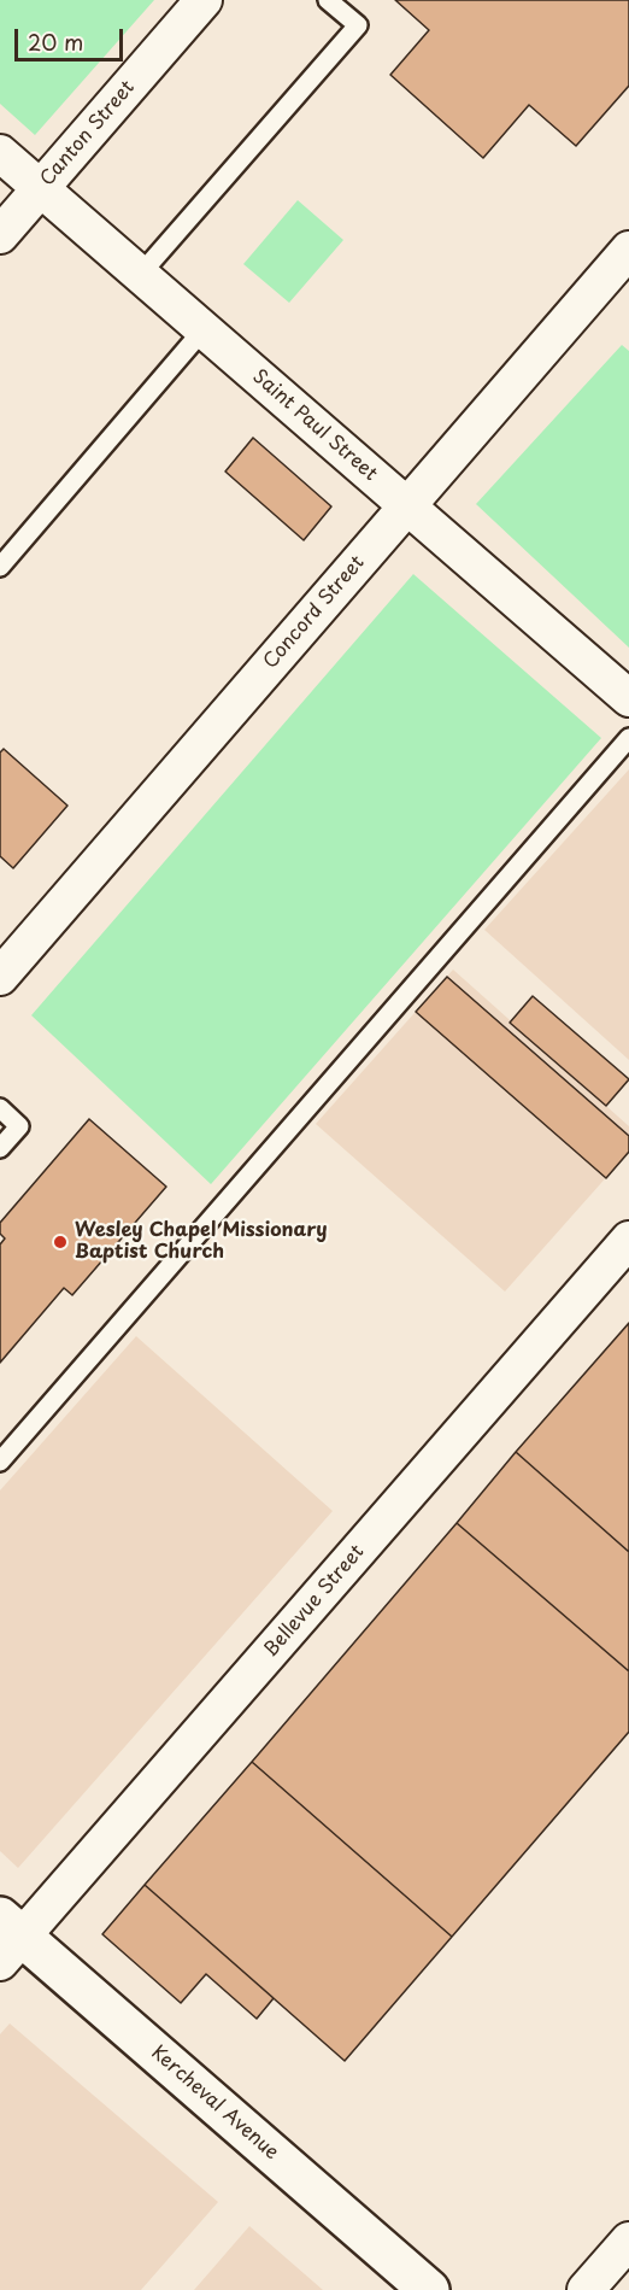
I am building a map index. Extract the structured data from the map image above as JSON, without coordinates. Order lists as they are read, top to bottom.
{
  "streets": {
    "street": [
      "Canton Street",
      "Saint Paul Street",
      "Concord Street",
      "Bellevue Street",
      "Kercheval Avenue"
    ]
  },
  "crossings": [
    ["Canton Street", "Saint Paul Street"],
    ["Saint Paul Street", "Concord Street"],
    ["Bellevue Street", "Kercheval Avenue"]
  ],
  "places": ["Wesley Chapel Missionary Baptist Church"],
  "scale_bar": "20 m"
}
